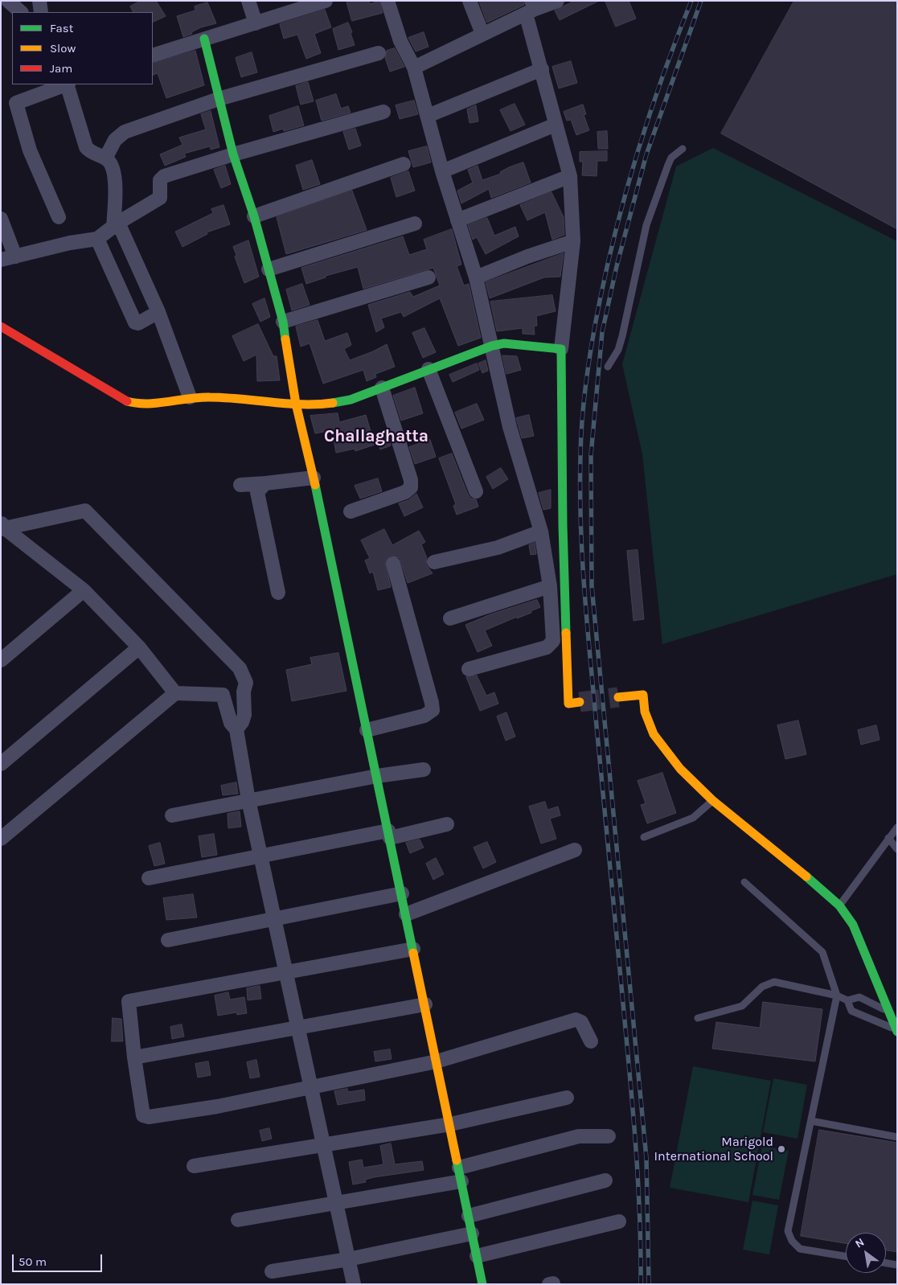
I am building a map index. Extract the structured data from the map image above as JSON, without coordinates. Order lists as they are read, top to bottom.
{
  "districts": ["Challaghatta"],
  "places": ["Marigold International School"],
  "legend": ["Fast", "Slow", "Jam"],
  "scale_bar": "50 m",
  "north": "top left"
}
